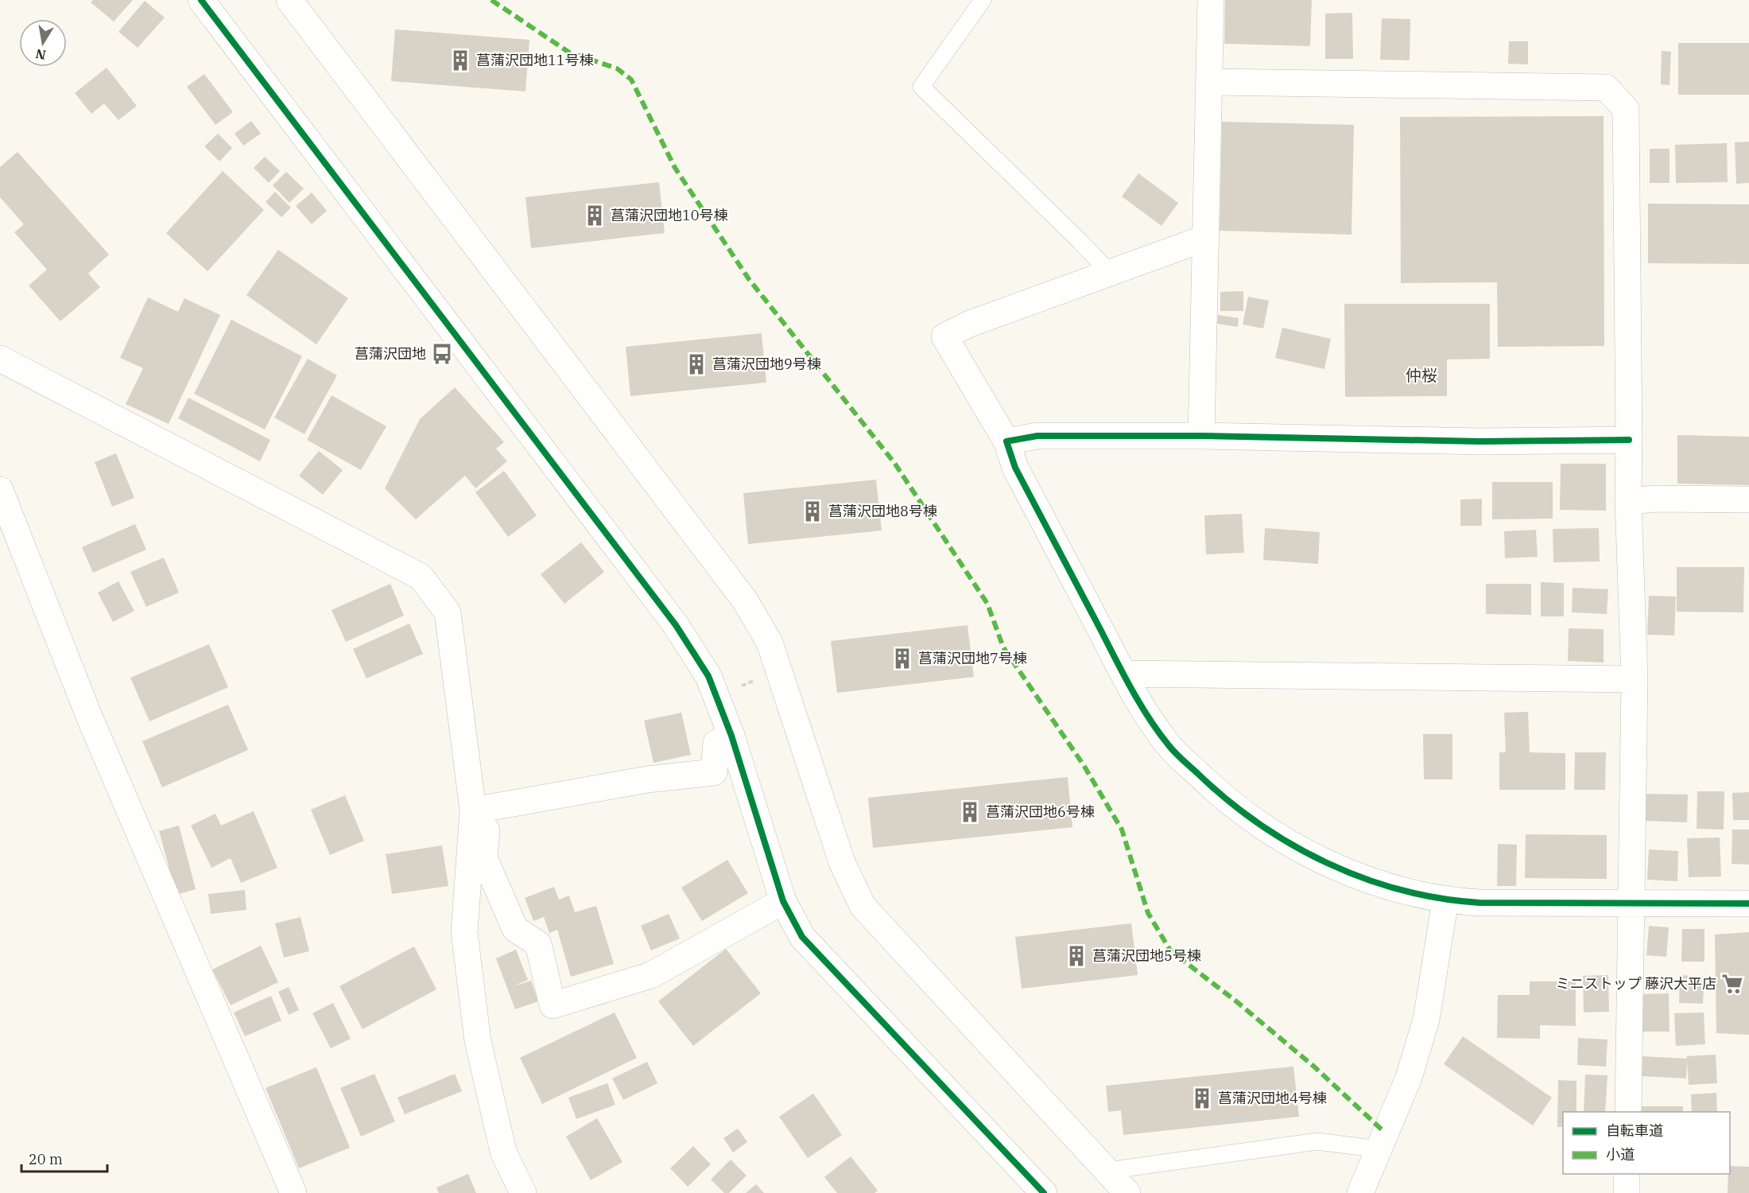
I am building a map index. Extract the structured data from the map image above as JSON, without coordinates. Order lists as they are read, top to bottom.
{
  "districts": ["仲桜"],
  "places": {
    "building": [
      "菖蒲沢団地11号棟",
      "菖蒲沢団地10号棟",
      "菖蒲沢団地9号棟",
      "菖蒲沢団地8号棟",
      "菖蒲沢団地7号棟",
      "菖蒲沢団地6号棟",
      "菖蒲沢団地5号棟",
      "菖蒲沢団地4号棟"
    ],
    "bus stop": ["菖蒲沢団地"],
    "supermarket": ["ミニストップ 藤沢大平店"]
  },
  "legend": ["自転車道", "小道"],
  "scale_bar": "20 m",
  "north": "bottom"
}
